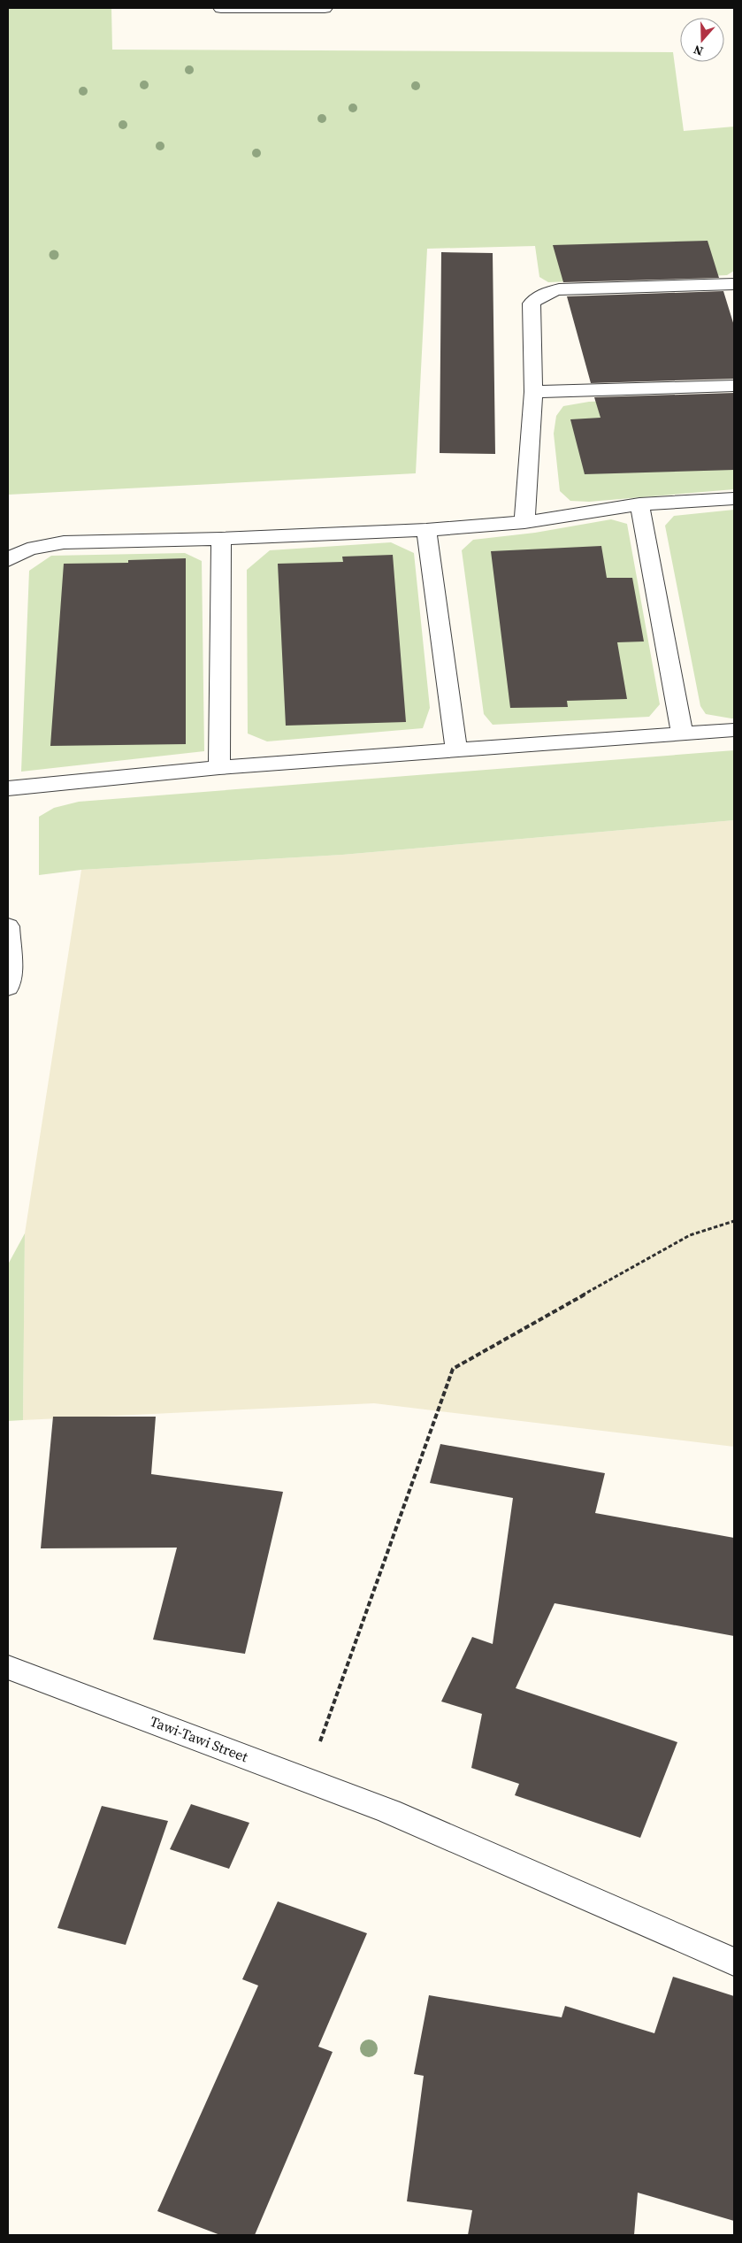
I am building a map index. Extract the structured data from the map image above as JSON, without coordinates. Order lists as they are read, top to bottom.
{
  "streets": {
    "street": ["Tawi-Tawi Street"]
  },
  "north": "bottom"
}
